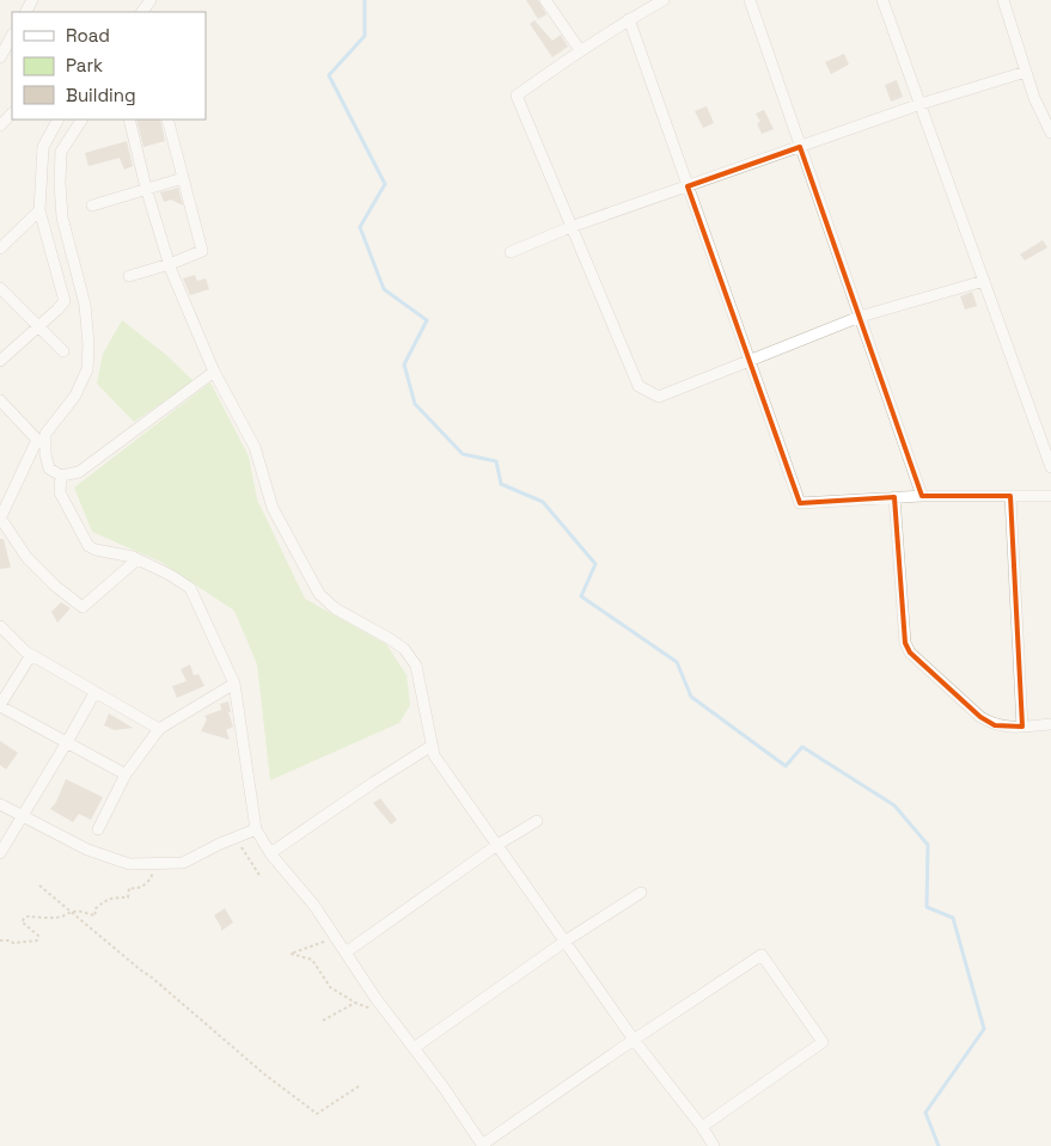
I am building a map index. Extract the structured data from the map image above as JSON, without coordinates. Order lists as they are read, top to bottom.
{
  "legend": ["Road", "Park", "Building"]
}
